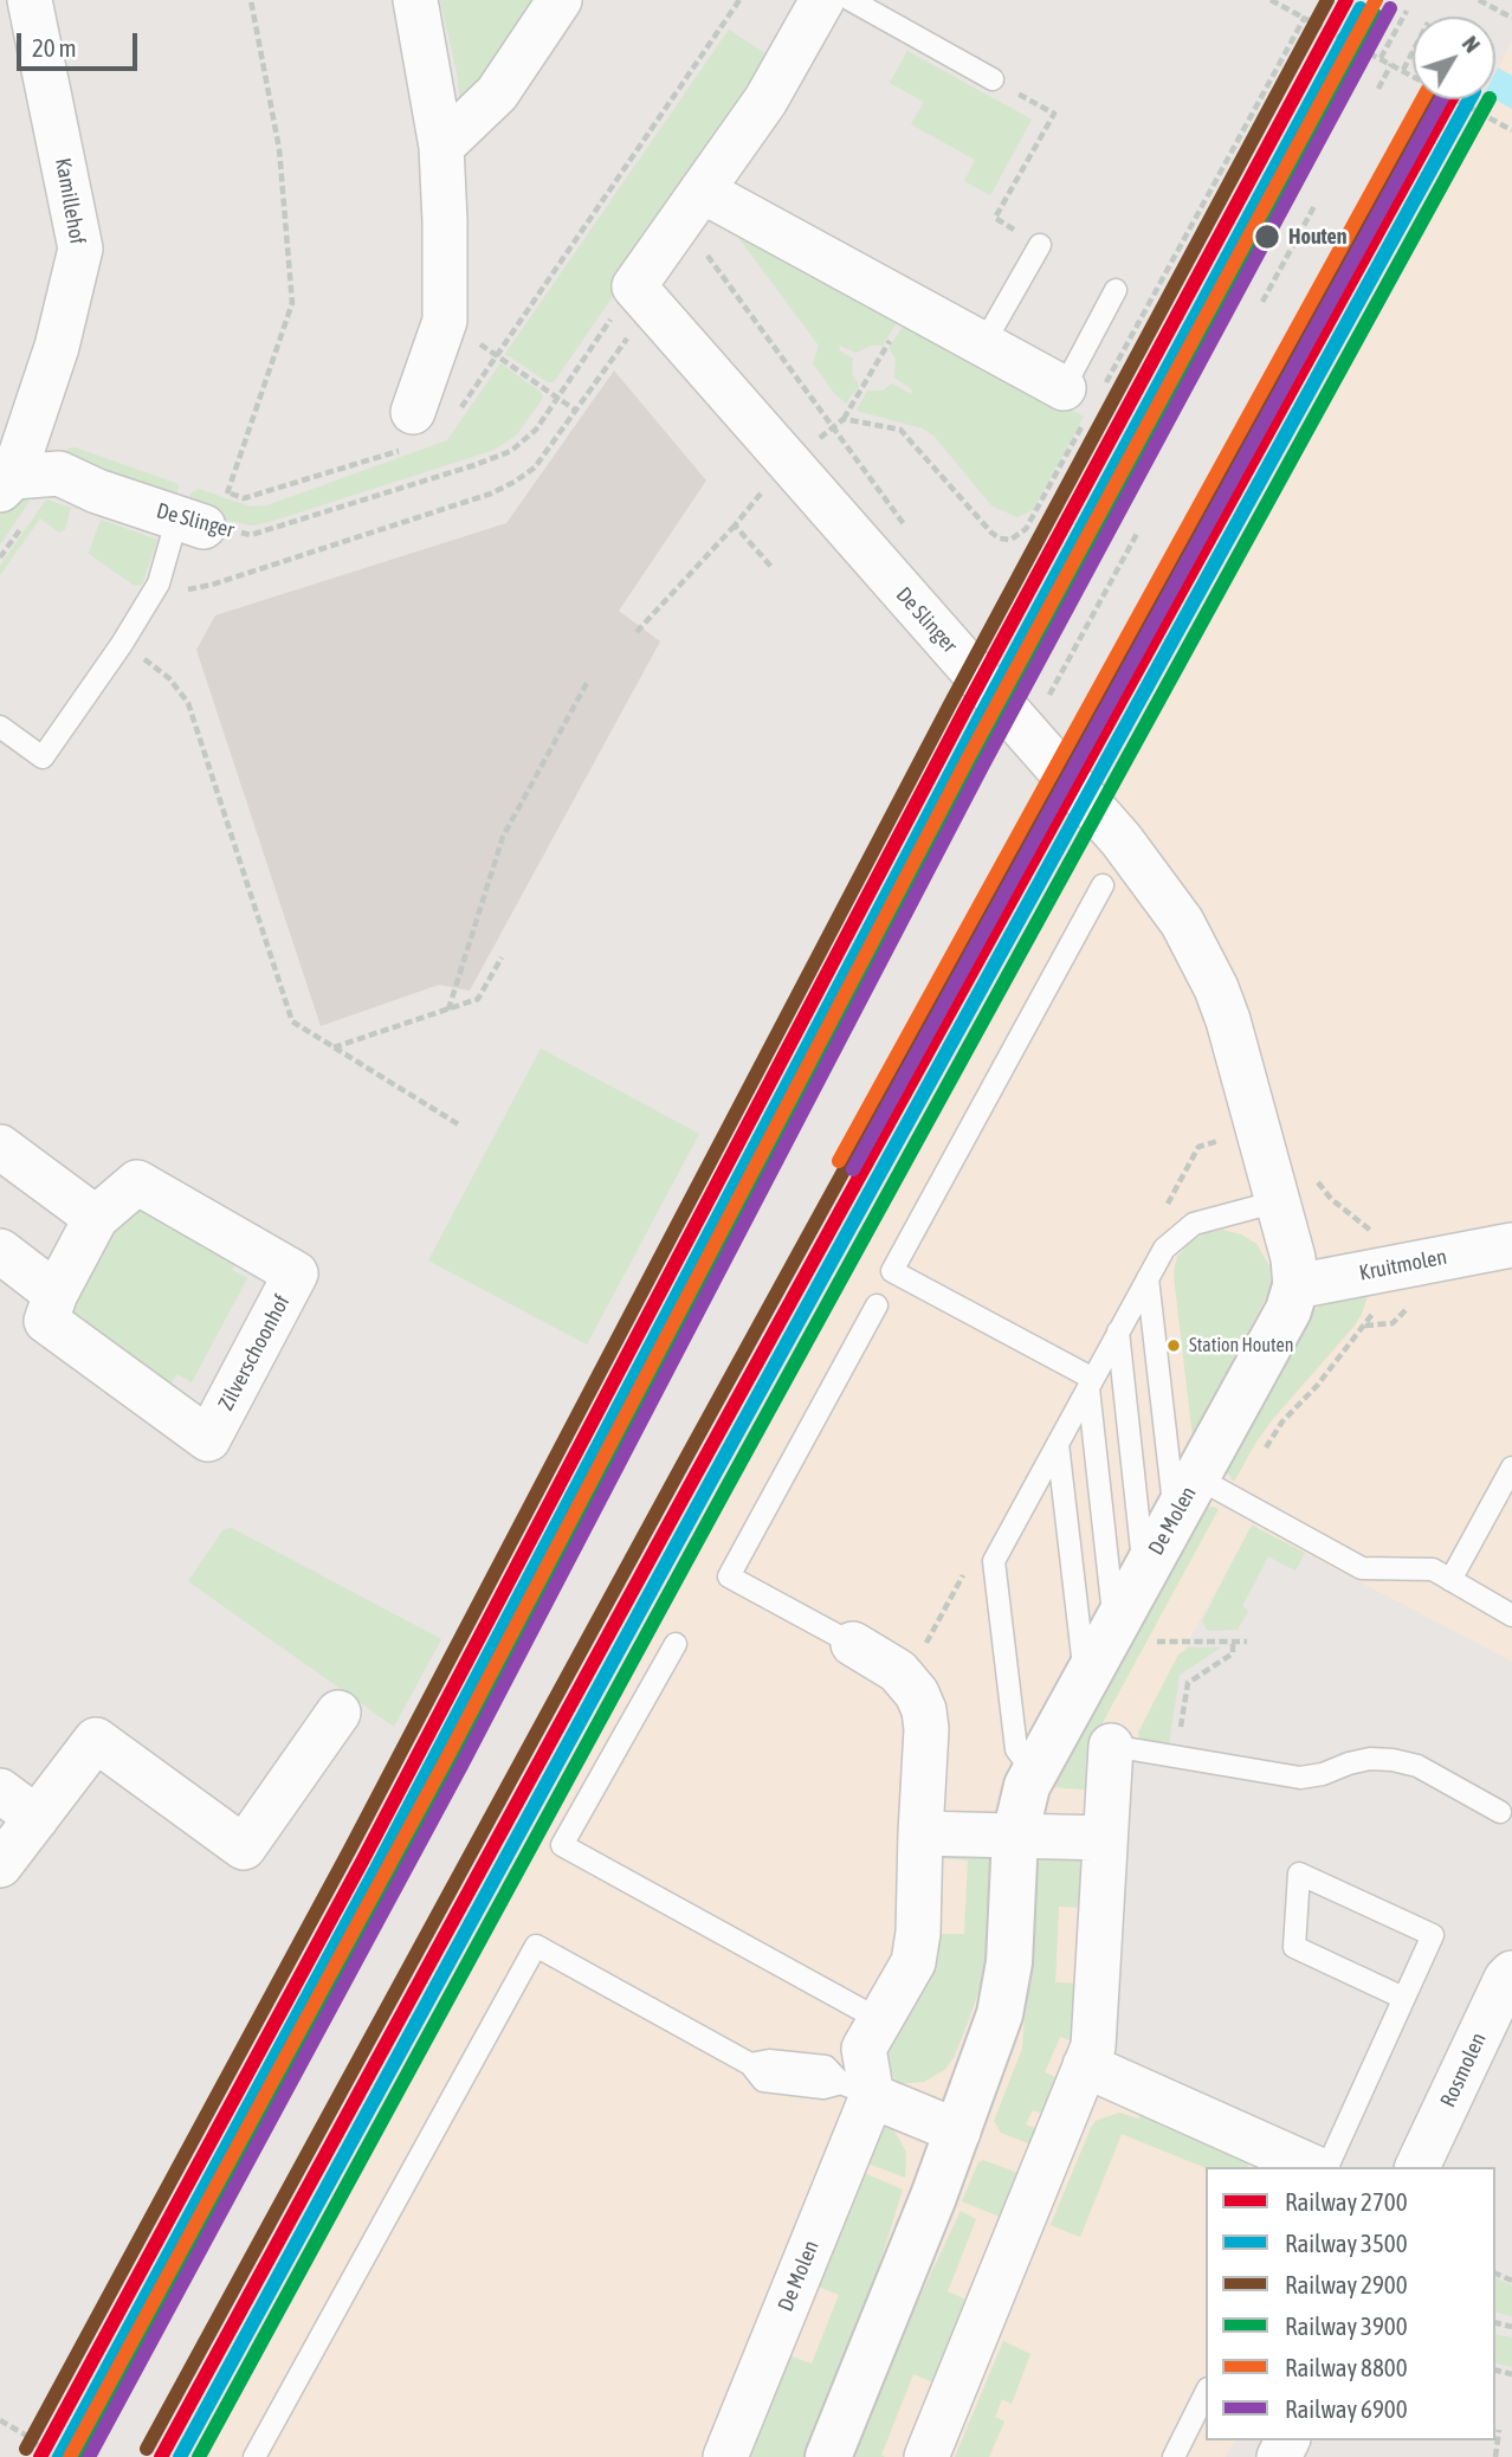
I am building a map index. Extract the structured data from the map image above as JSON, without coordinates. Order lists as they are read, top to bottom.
{
  "streets": {
    "street": [
      "Kamillehof",
      "De Slinger",
      "Kruitmolen",
      "Zilverschoonhof",
      "De Molen",
      "Rosmolen"
    ]
  },
  "crossings": [
    ["Kamillehof", "De Slinger"],
    ["De Slinger", "De Molen"],
    ["Kruitmolen", "De Molen"]
  ],
  "places": ["Houten", "Station Houten"],
  "lines": [
    "rail line 2700",
    "rail line 2900",
    "rail line 8800",
    "rail line 3500",
    "rail line 6900",
    "rail line 3900"
  ],
  "legend": [
    "Railway 2700",
    "Railway 3500",
    "Railway 2900",
    "Railway 3900",
    "Railway 8800",
    "Railway 6900"
  ],
  "scale_bar": "20 m",
  "north": "top right"
}
